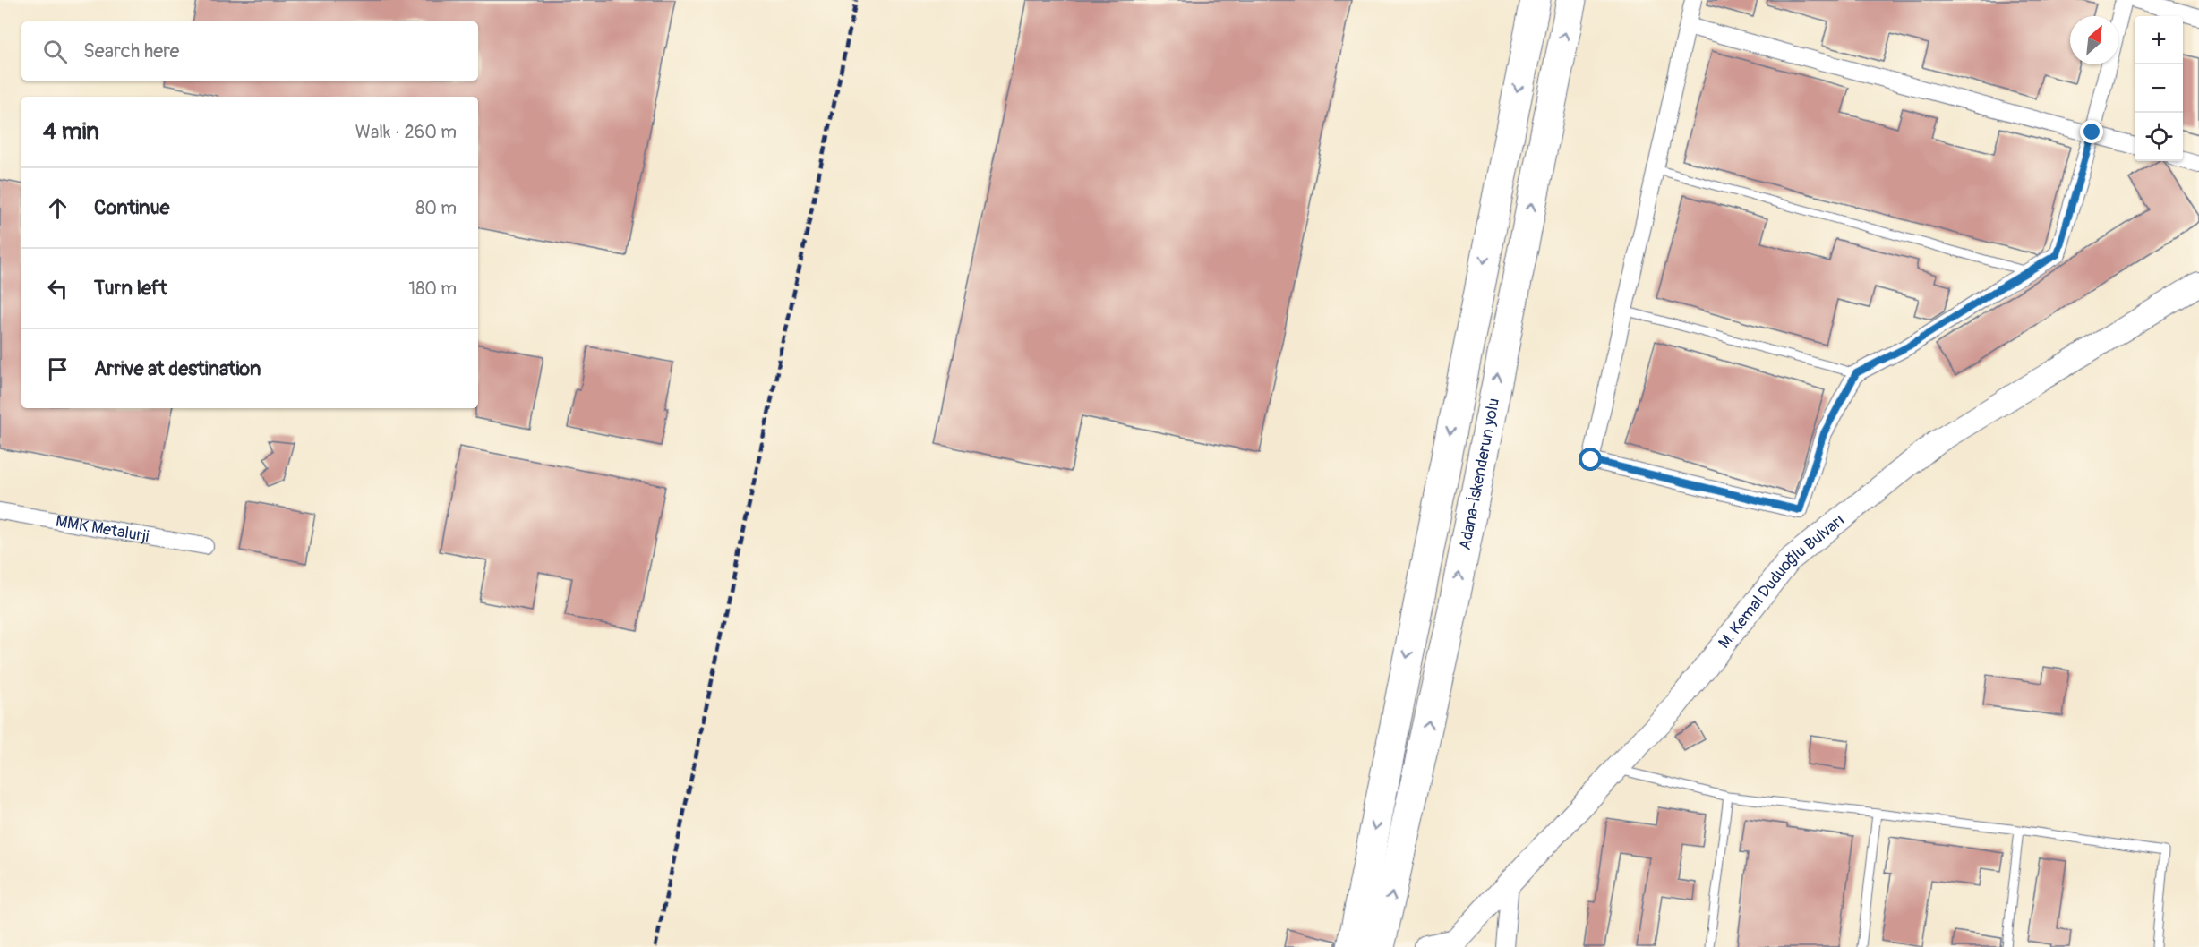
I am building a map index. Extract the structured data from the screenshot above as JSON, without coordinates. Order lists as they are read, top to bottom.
{
  "streets": {
    "highway": ["Adana-İskenderun yolu"],
    "street": ["MMK Metalurji", "M. Kemal Duduoğlu Bulvarı"]
  },
  "north": "top right",
  "page": {
    "map_buttons": ["+", "−"],
    "search": "Search here",
    "heading": ["4 min", "Walk · 260 m"],
    "list": [
      ["Continue", "80 m"],
      ["Turn left", "180 m"],
      "Arrive at destination"
    ]
  }
}
